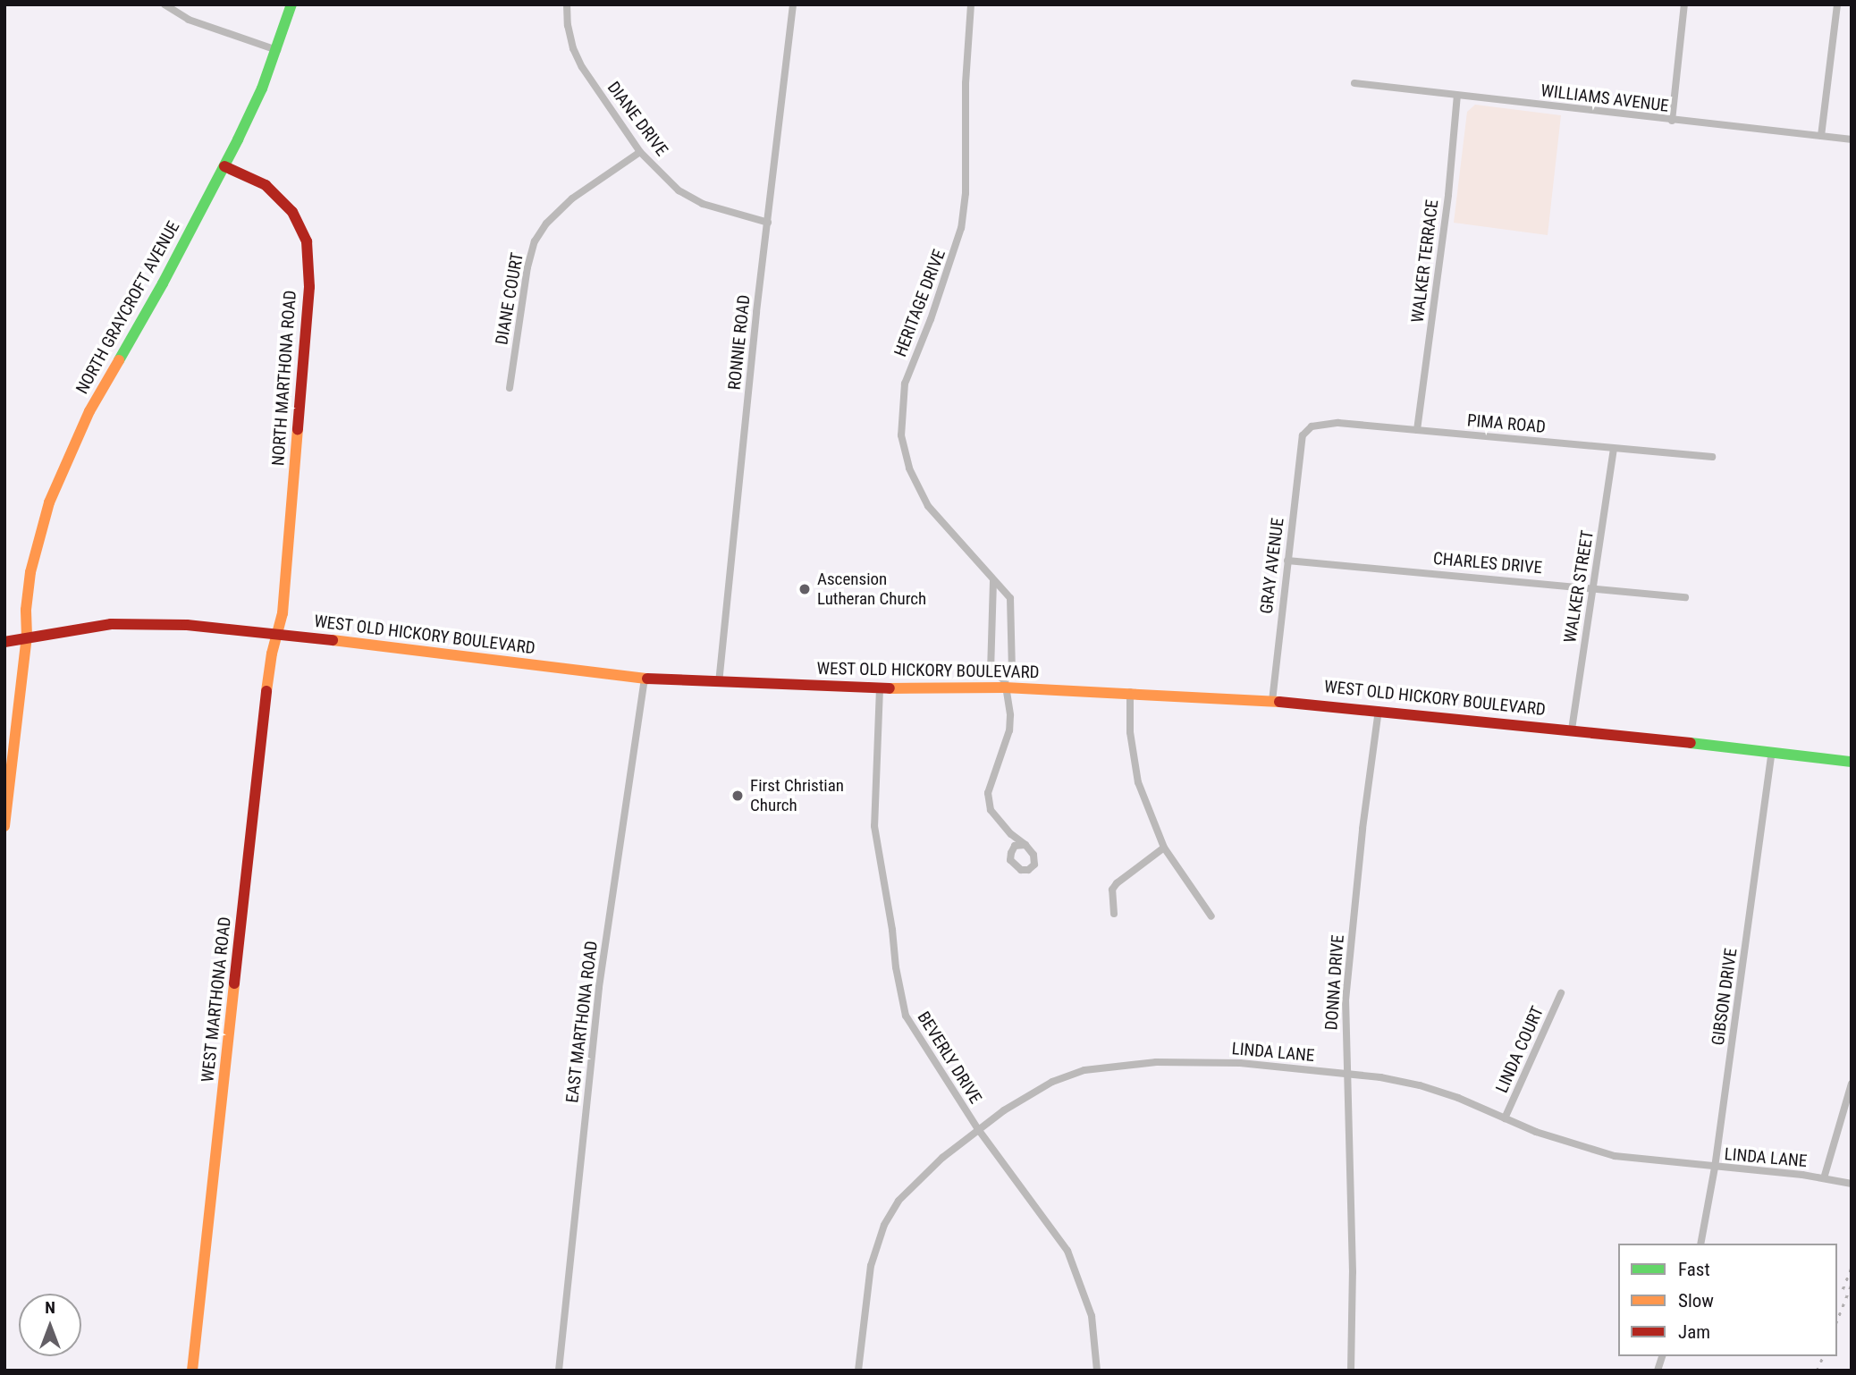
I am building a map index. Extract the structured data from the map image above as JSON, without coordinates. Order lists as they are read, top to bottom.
{
  "streets": {
    "main road": [
      "NORTH GRAYCROFT AVENUE",
      "NORTH MARTHONA ROAD",
      "WEST OLD HICKORY BOULEVARD",
      "WEST MARTHONA ROAD"
    ],
    "street": [
      "WILLIAMS AVENUE",
      "DIANE DRIVE",
      "WALKER TERRACE",
      "DIANE COURT",
      "HERITAGE DRIVE",
      "RONNIE ROAD",
      "PIMA ROAD",
      "CHARLES DRIVE",
      "GRAY AVENUE",
      "WALKER STREET",
      "DONNA DRIVE",
      "GIBSON DRIVE",
      "EAST MARTHONA ROAD",
      "LINDA COURT",
      "LINDA LANE",
      "BEVERLY DRIVE"
    ]
  },
  "crossings": [
    ["WILLIAMS AVENUE", "WALKER TERRACE"],
    ["DIANE DRIVE", "DIANE COURT"],
    ["DIANE DRIVE", "RONNIE ROAD"],
    ["WALKER TERRACE", "PIMA ROAD"],
    ["HERITAGE DRIVE", "WEST OLD HICKORY BOULEVARD"],
    ["NORTH GRAYCROFT AVENUE", "NORTH MARTHONA ROAD"],
    ["NORTH GRAYCROFT AVENUE", "WEST OLD HICKORY BOULEVARD"],
    ["RONNIE ROAD", "WEST OLD HICKORY BOULEVARD"],
    ["NORTH MARTHONA ROAD", "WEST OLD HICKORY BOULEVARD"],
    ["NORTH MARTHONA ROAD", "WEST MARTHONA ROAD"],
    ["PIMA ROAD", "GRAY AVENUE"],
    ["PIMA ROAD", "WALKER STREET"],
    ["CHARLES DRIVE", "GRAY AVENUE"],
    ["CHARLES DRIVE", "WALKER STREET"],
    ["GRAY AVENUE", "WEST OLD HICKORY BOULEVARD"],
    ["WALKER STREET", "WEST OLD HICKORY BOULEVARD"],
    ["WEST OLD HICKORY BOULEVARD", "DONNA DRIVE"],
    ["WEST OLD HICKORY BOULEVARD", "GIBSON DRIVE"],
    ["WEST OLD HICKORY BOULEVARD", "WEST MARTHONA ROAD"],
    ["WEST OLD HICKORY BOULEVARD", "EAST MARTHONA ROAD"],
    ["WEST OLD HICKORY BOULEVARD", "BEVERLY DRIVE"],
    ["DONNA DRIVE", "LINDA LANE"],
    ["GIBSON DRIVE", "LINDA LANE"],
    ["LINDA COURT", "LINDA LANE"],
    ["LINDA LANE", "BEVERLY DRIVE"]
  ],
  "places": ["Ascension Lutheran Church", "First Christian Church"],
  "legend": ["Fast", "Slow", "Jam"],
  "north": "top"
}
